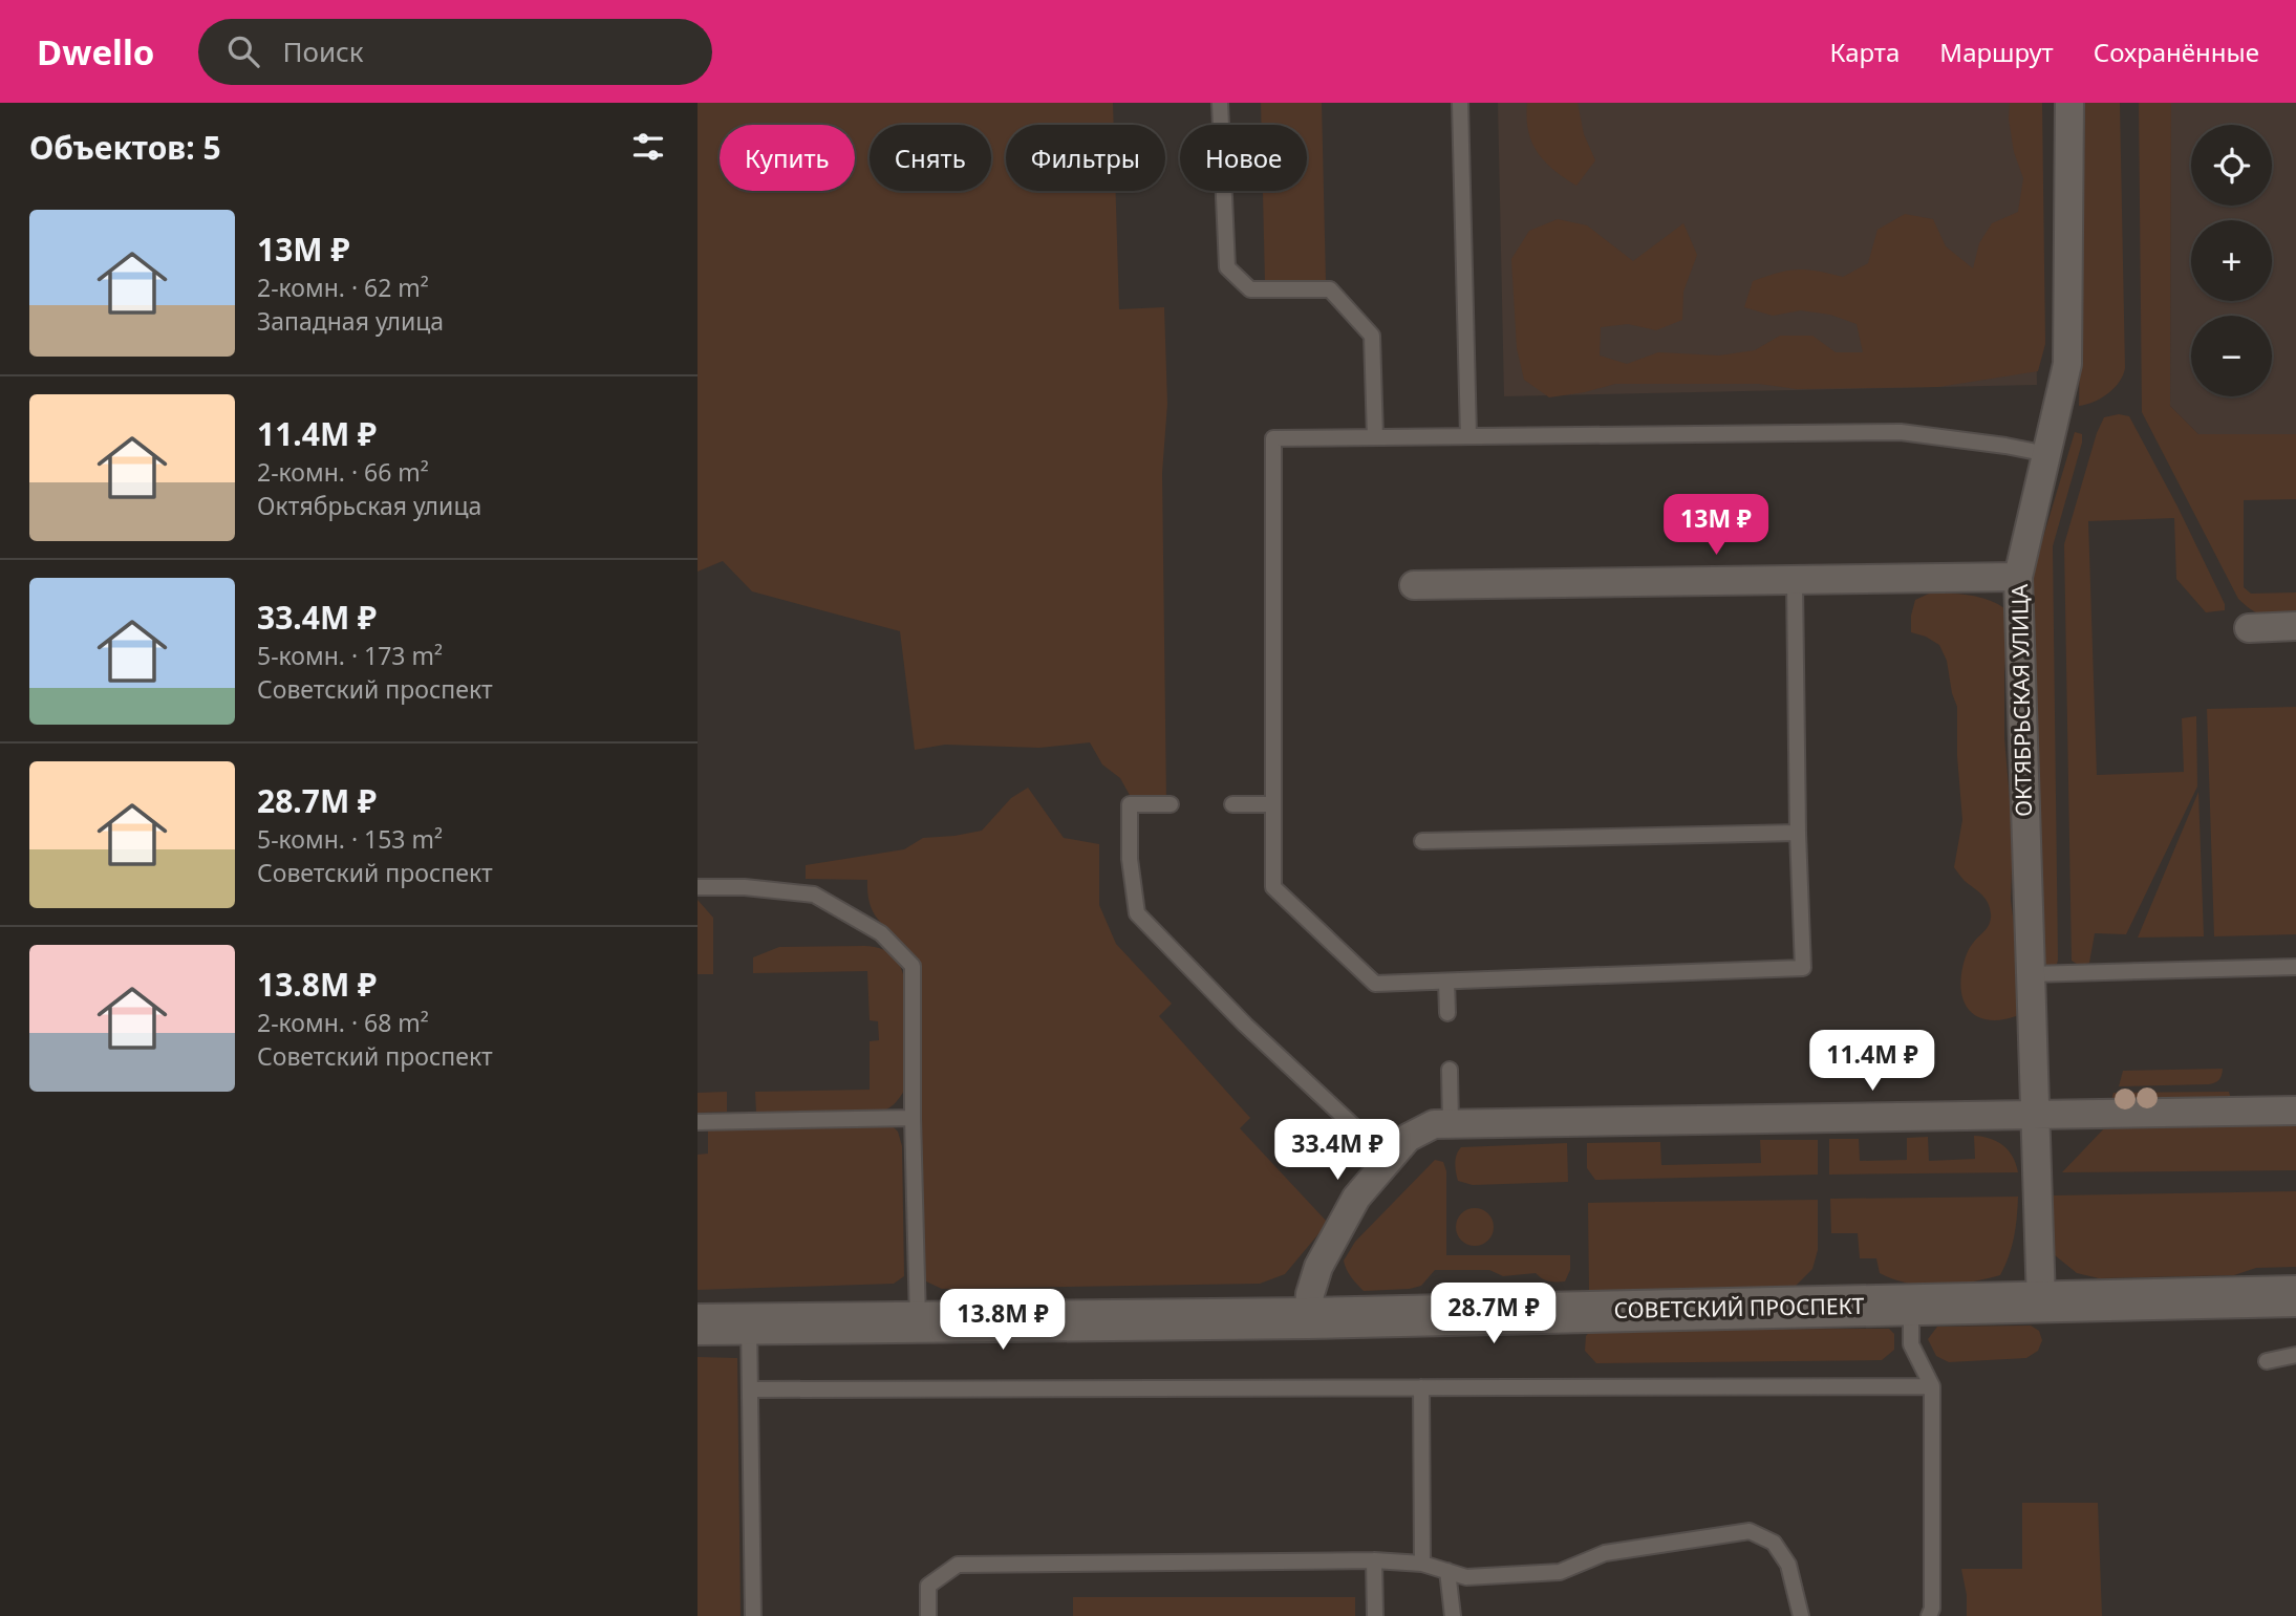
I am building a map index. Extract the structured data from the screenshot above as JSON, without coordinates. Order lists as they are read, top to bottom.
{
  "streets": {
    "main road": ["СОВЕТСКИЙ ПРОСПЕКТ"],
    "street": ["ОКТЯБРЬСКАЯ УЛИЦА"]
  },
  "crossings": [
    ["ОКТЯБРЬСКАЯ УЛИЦА", "СОВЕТСКИЙ ПРОСПЕКТ"]
  ],
  "page": {
    "header": "Dwello",
    "search": "Поиск",
    "nav": ["Карта", "Маршрут", "Сохранённые"],
    "heading": "Объектов: 5",
    "map_buttons": ["+", "−"],
    "chip": [
      "Купить",
      "Снять",
      "Фильтры",
      "Новое"
    ],
    "list": [
      {
        "name": "13M ₽",
        "note": "2-комн. · 62 m² · Западная улица"
      },
      {
        "name": "11.4M ₽",
        "note": "2-комн. · 66 m² · Октябрьская улица"
      },
      {
        "name": "33.4M ₽",
        "note": "5-комн. · 173 m² · Советский проспект"
      },
      {
        "name": "28.7M ₽",
        "note": "5-комн. · 153 m² · Советский проспект"
      },
      {
        "name": "13.8M ₽",
        "note": "2-комн. · 68 m² · Советский проспект"
      }
    ],
    "price": [
      "13M ₽",
      "11.4M ₽",
      "33.4M ₽",
      "28.7M ₽",
      "13.8M ₽"
    ]
  }
}
